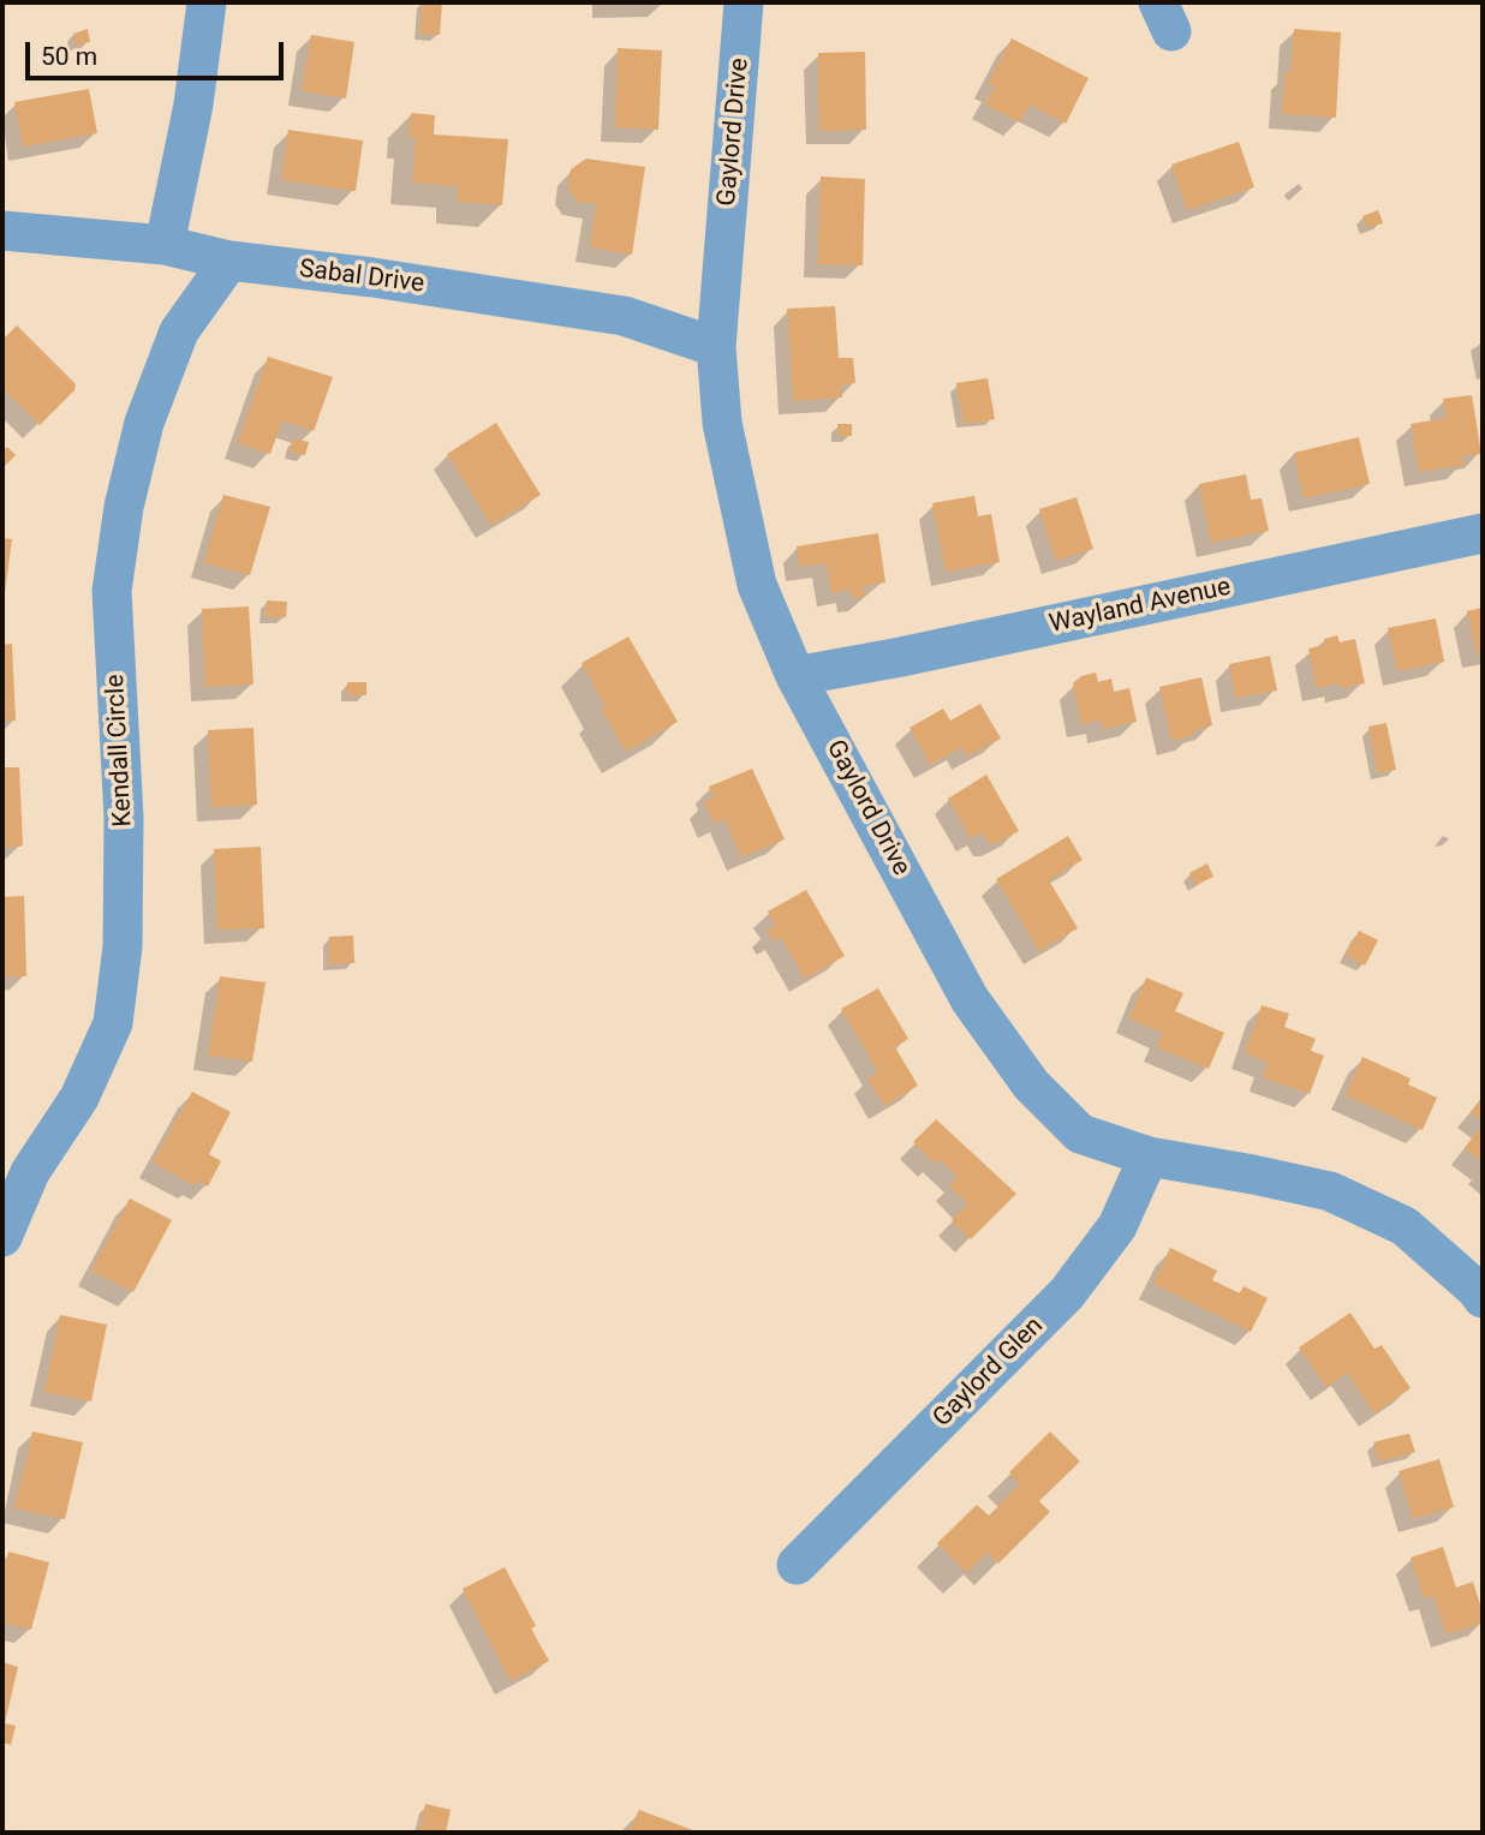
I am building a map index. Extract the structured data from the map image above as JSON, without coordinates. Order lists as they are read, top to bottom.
{
  "streets": {
    "street": [
      "Gaylord Drive",
      "Sabal Drive",
      "Wayland Avenue",
      "Kendall Circle",
      "Gaylord Glen"
    ]
  },
  "crossings": [
    ["Gaylord Drive", "Sabal Drive"],
    ["Gaylord Drive", "Wayland Avenue"],
    ["Gaylord Drive", "Gaylord Glen"],
    ["Sabal Drive", "Kendall Circle"]
  ],
  "scale_bar": "50 m"
}
